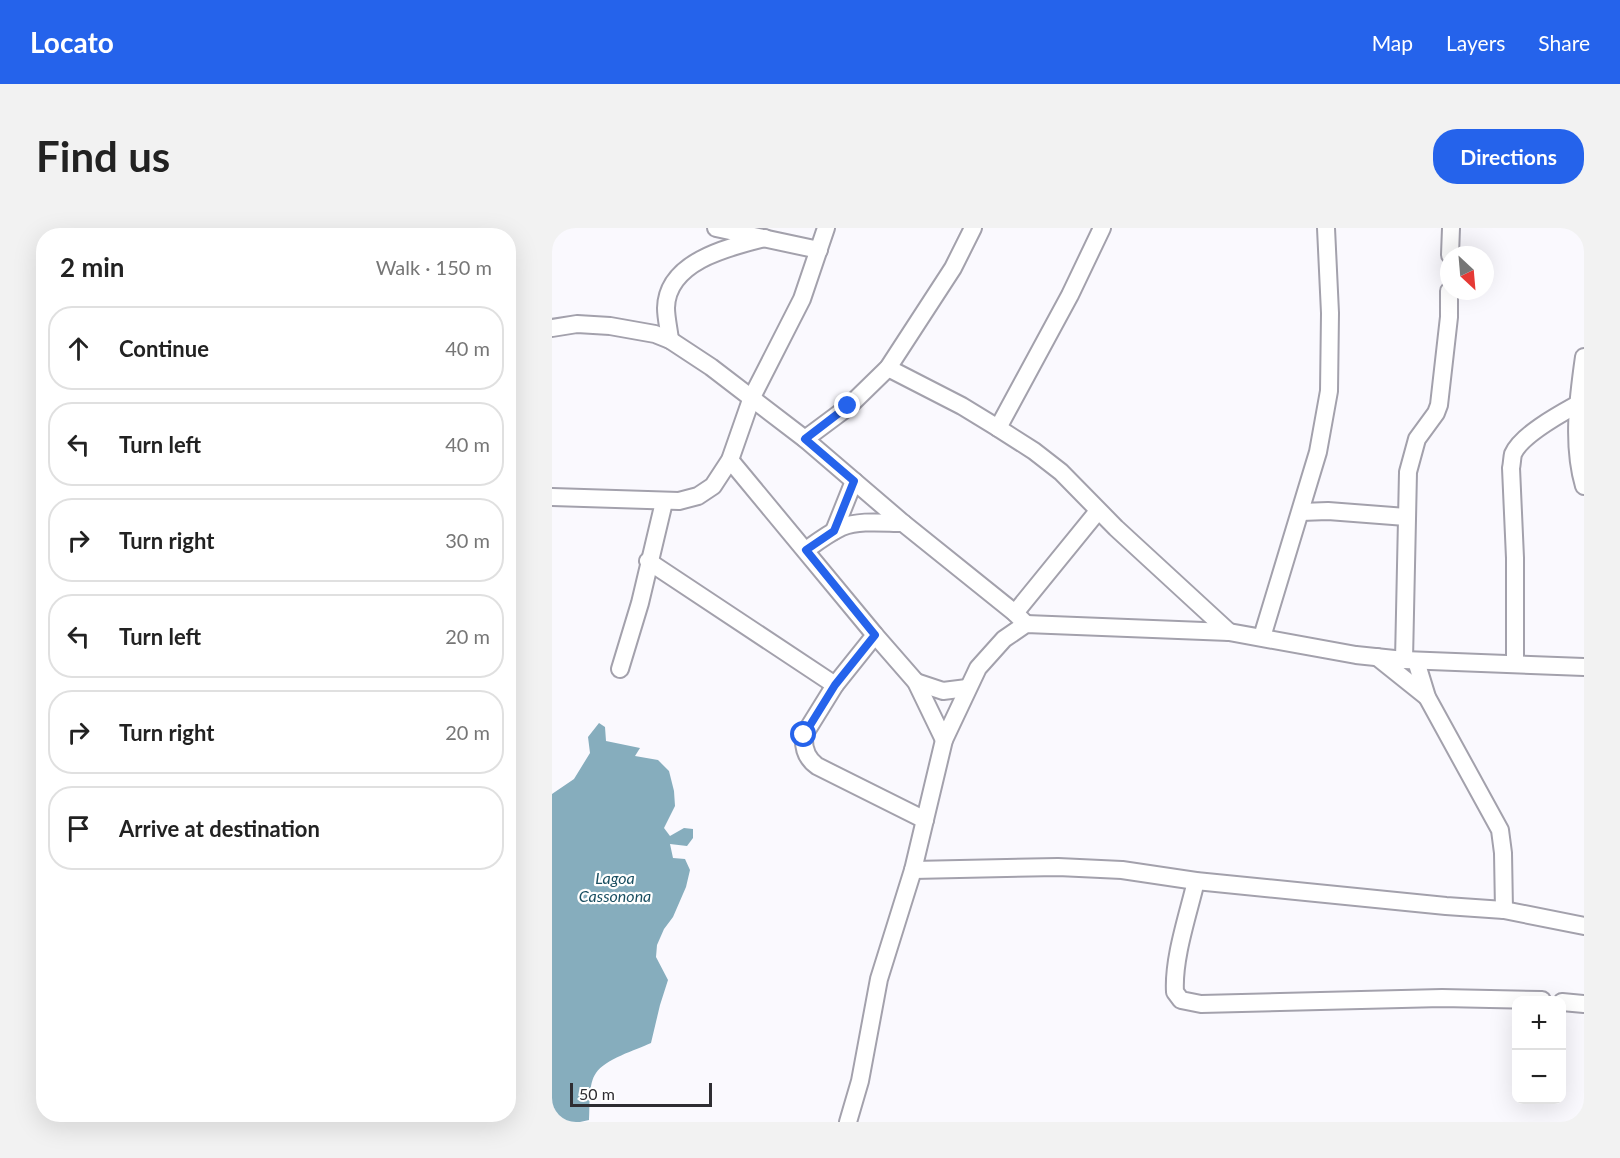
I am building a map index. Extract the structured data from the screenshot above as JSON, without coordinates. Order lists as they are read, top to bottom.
{
  "water": ["Lagoa Cassonona"],
  "scale_bar": "50 m",
  "north": "bottom right",
  "page": {
    "header": "Locato",
    "nav": ["Map", "Layers", "Share"],
    "buttons": "Directions",
    "title": "Find us",
    "heading": ["2 min", "Walk · 150 m"],
    "list": [
      ["Continue", "40 m"],
      ["Turn left", "40 m"],
      ["Turn right", "30 m"],
      ["Turn left", "20 m"],
      ["Turn right", "20 m"],
      "Arrive at destination"
    ],
    "map_buttons": ["+", "−"],
    "scale": "50 m"
  }
}
